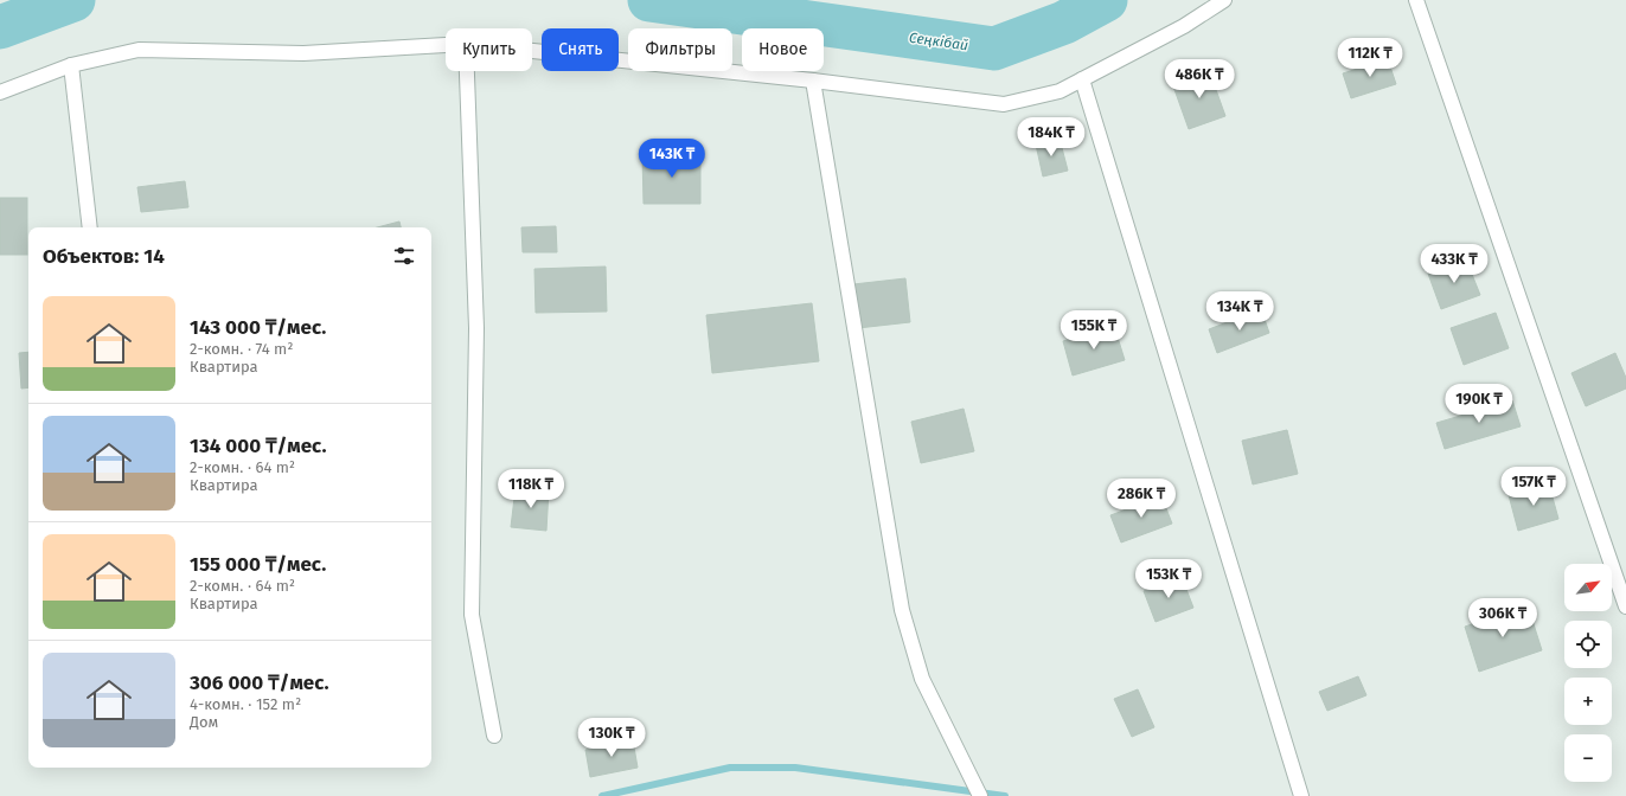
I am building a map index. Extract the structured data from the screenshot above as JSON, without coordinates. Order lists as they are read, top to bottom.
{
  "water": ["Сеңкібай"],
  "north": "top right",
  "page": {
    "chip": [
      "Купить",
      "Снять",
      "Фильтры",
      "Новое"
    ],
    "price": [
      "112K ₸",
      "486K ₸",
      "184K ₸",
      "143K ₸",
      "433K ₸",
      "134K ₸",
      "155K ₸",
      "190K ₸",
      "157K ₸",
      "118K ₸",
      "286K ₸",
      "153K ₸",
      "306K ₸",
      "130K ₸"
    ],
    "heading": "Объектов: 14",
    "list": [
      {
        "name": "143 000 ₸/мес.",
        "note": "2-комн. · 74 m² · Квартира"
      },
      {
        "name": "134 000 ₸/мес.",
        "note": "2-комн. · 64 m² · Квартира"
      },
      {
        "name": "155 000 ₸/мес.",
        "note": "2-комн. · 64 m² · Квартира"
      },
      {
        "name": "306 000 ₸/мес.",
        "note": "4-комн. · 152 m² · Дом"
      }
    ],
    "map_buttons": ["+", "−"]
  }
}
